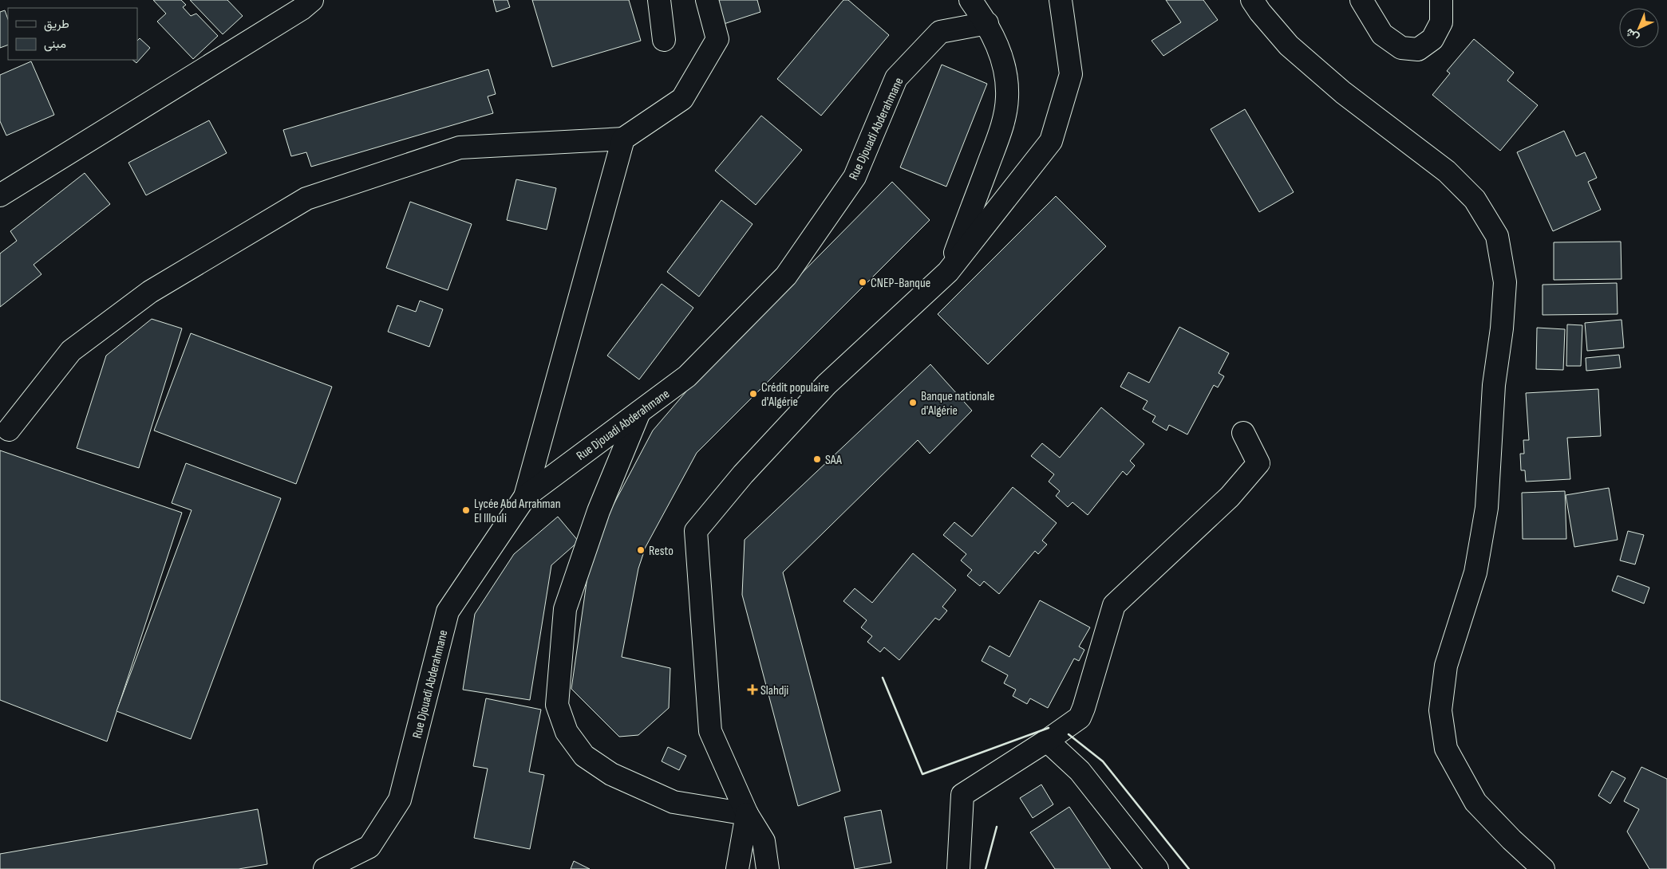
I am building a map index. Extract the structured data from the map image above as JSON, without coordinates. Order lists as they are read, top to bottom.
{
  "streets": {
    "street": ["Rue Djouadi Abderahmane"]
  },
  "places": {
    "other": [
      "CNEP-Banque",
      "Crédit populaire d'Algérie",
      "Banque nationale d'Algérie",
      "SAA",
      "Lycée Abd Arrahman El Illouli",
      "Resto"
    ],
    "health": ["Slahdji"]
  },
  "legend": ["طريق", "مبنى"],
  "north": "bottom left"
}
